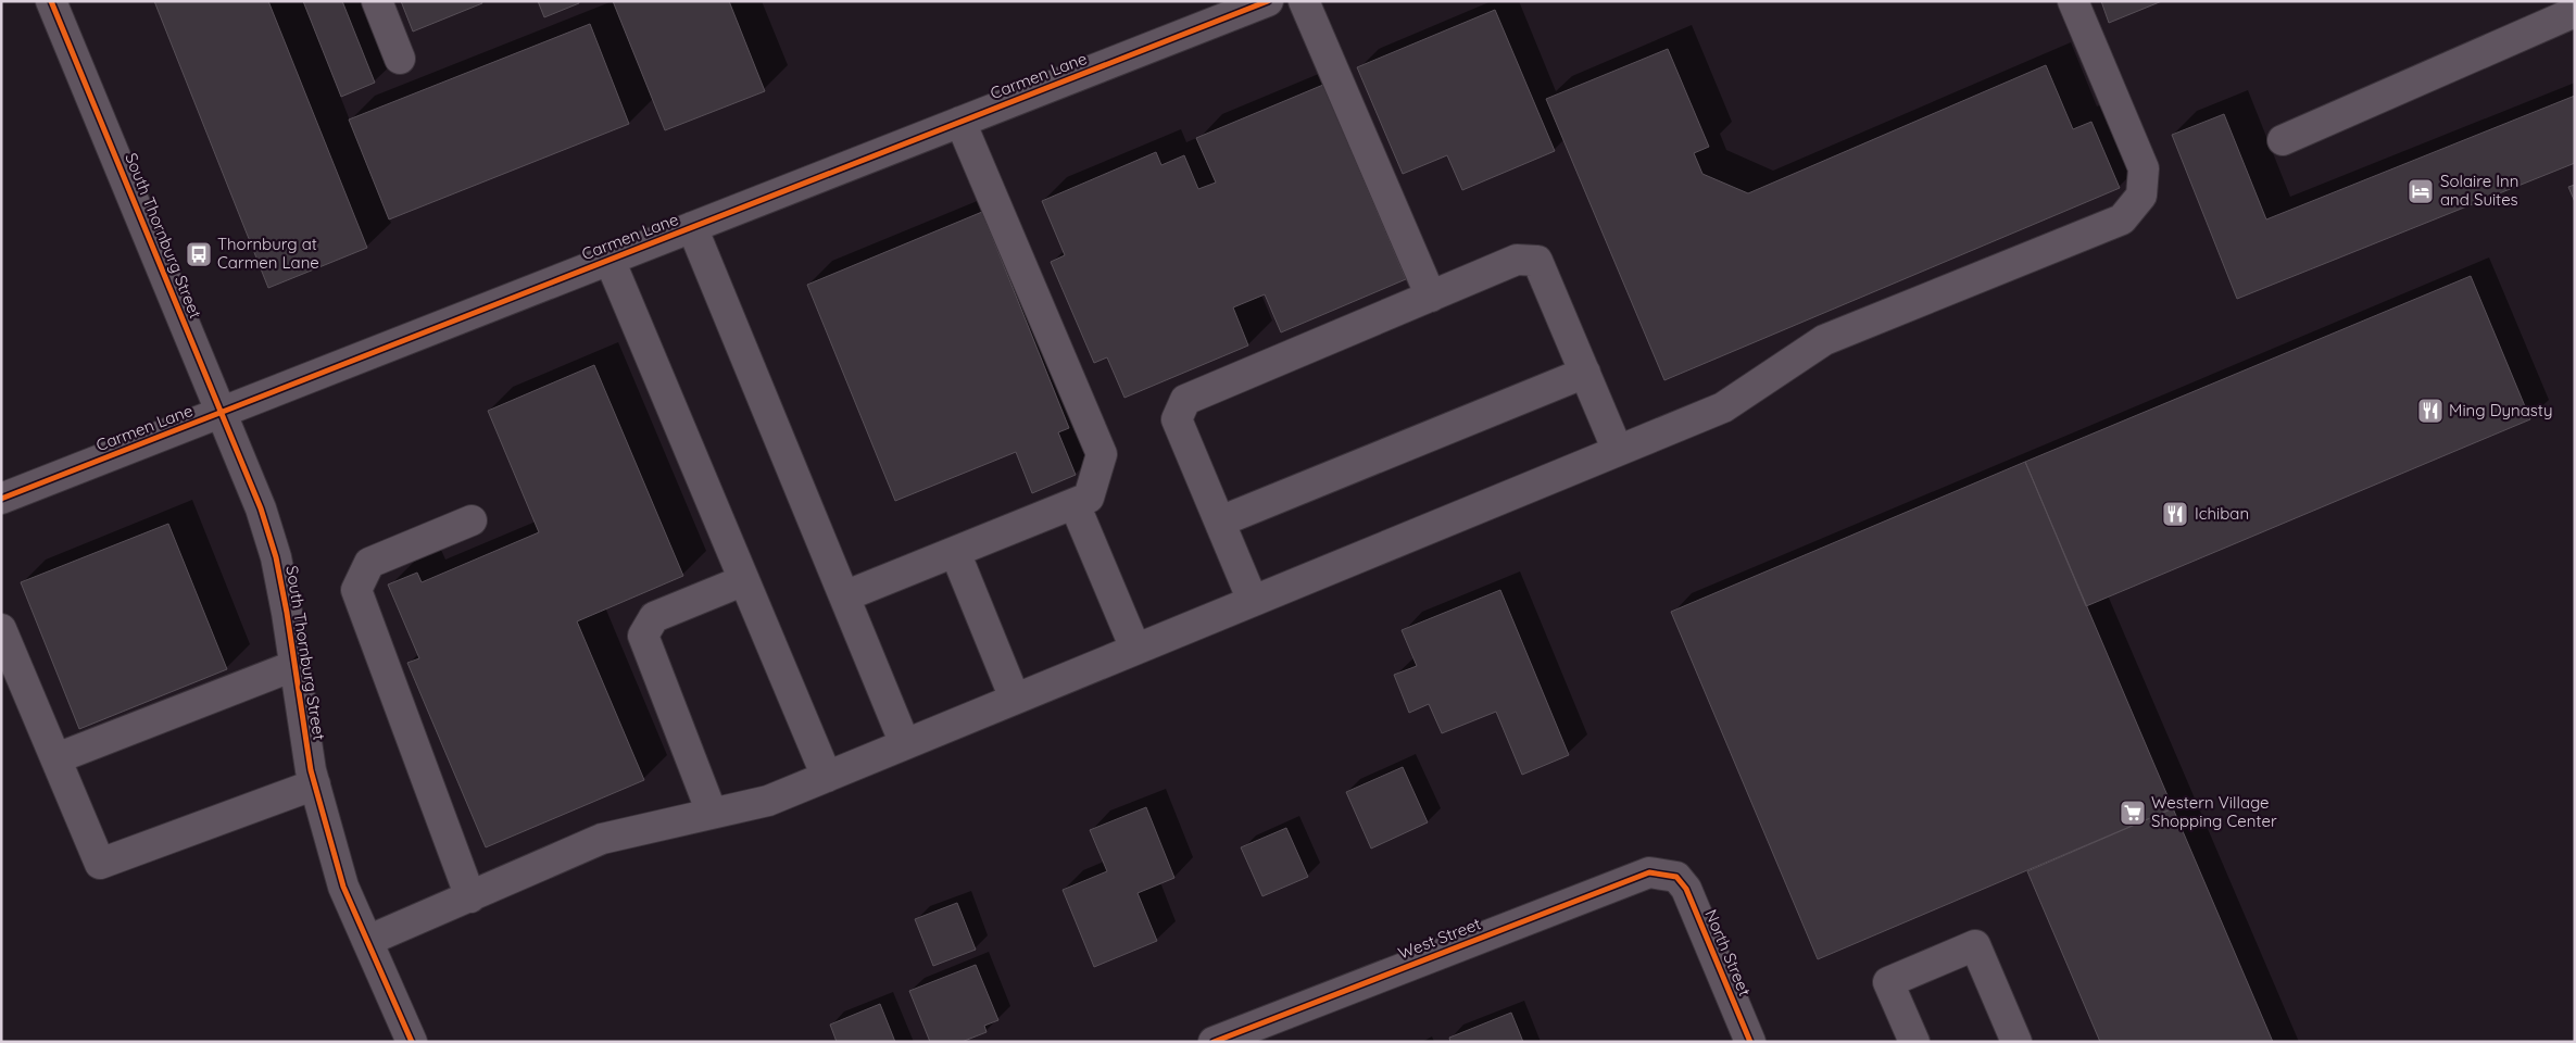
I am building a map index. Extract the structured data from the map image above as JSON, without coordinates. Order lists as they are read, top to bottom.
{
  "streets": {
    "street": [
      "Carmen Lane",
      "South Thornburg Street",
      "West Street",
      "North Street"
    ]
  },
  "crossings": [
    ["Carmen Lane", "South Thornburg Street"],
    ["West Street", "North Street"]
  ],
  "places": {
    "hotel": ["Solaire Inn and Suites"],
    "bus stop": ["Thornburg at Carmen Lane"],
    "restaurant": ["Ming Dynasty", "Ichiban"],
    "supermarket": ["Western Village Shopping Center"]
  }
}
